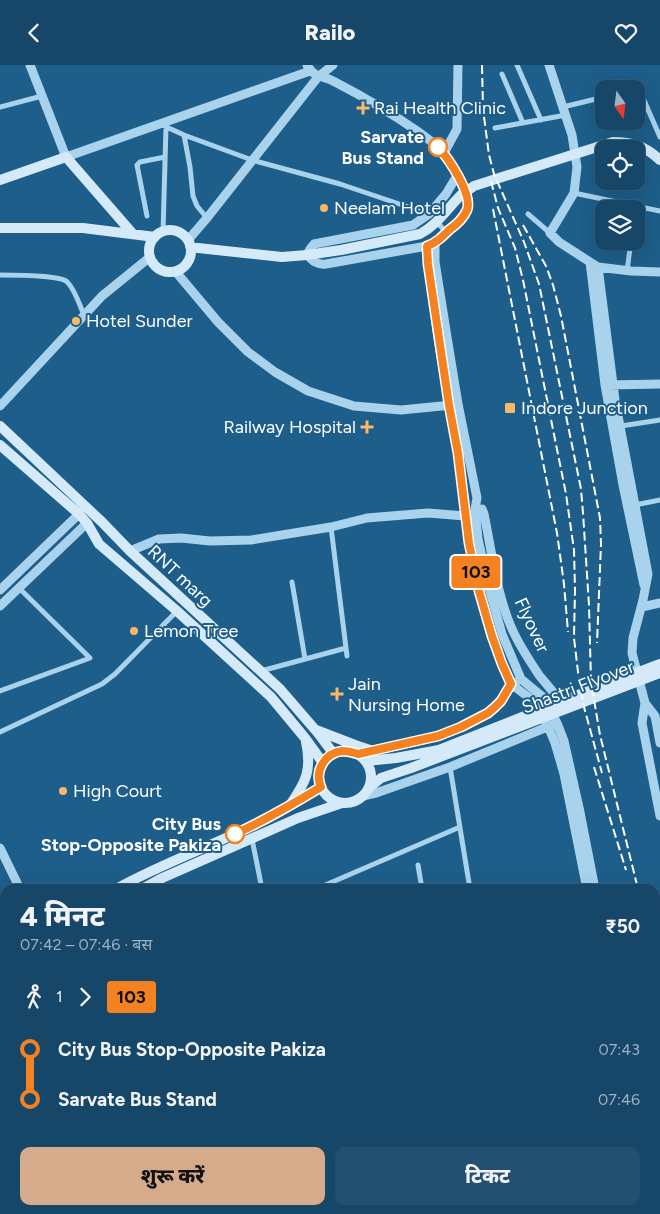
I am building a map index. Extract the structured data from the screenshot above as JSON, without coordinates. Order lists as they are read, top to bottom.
{
  "streets": {
    "main road": ["RNT marg", "Shastri Flyover"],
    "street": ["Flyover"]
  },
  "crossings": [
    ["RNT marg", "Shastri Flyover"],
    ["Flyover", "Shastri Flyover"]
  ],
  "places": {
    "health": ["Rai Health Clinic", "Railway Hospital", "Jain Nursing Home"],
    "other": [
      "Sarvate Bus Stand",
      "Neelam Hotel",
      "Hotel Sunder",
      "Lemon Tree",
      "High Court",
      "City Bus Stop-Opposite Pakiza"
    ],
    "transit": ["Indore Junction"]
  },
  "lines": ["bus line 103"],
  "north": "bottom",
  "page": {
    "header": "Railo",
    "on_map": "103",
    "heading": ["4 मिनट", "07:42 – 07:46 · बस", "₹50"],
    "legs": ["1", "103"],
    "list": [
      {
        "name": "City Bus Stop-Opposite Pakiza",
        "value": "07:43"
      },
      {
        "name": "Sarvate Bus Stand",
        "value": "07:46"
      }
    ],
    "buttons": ["शुरू करें", "टिकट"]
  }
}
